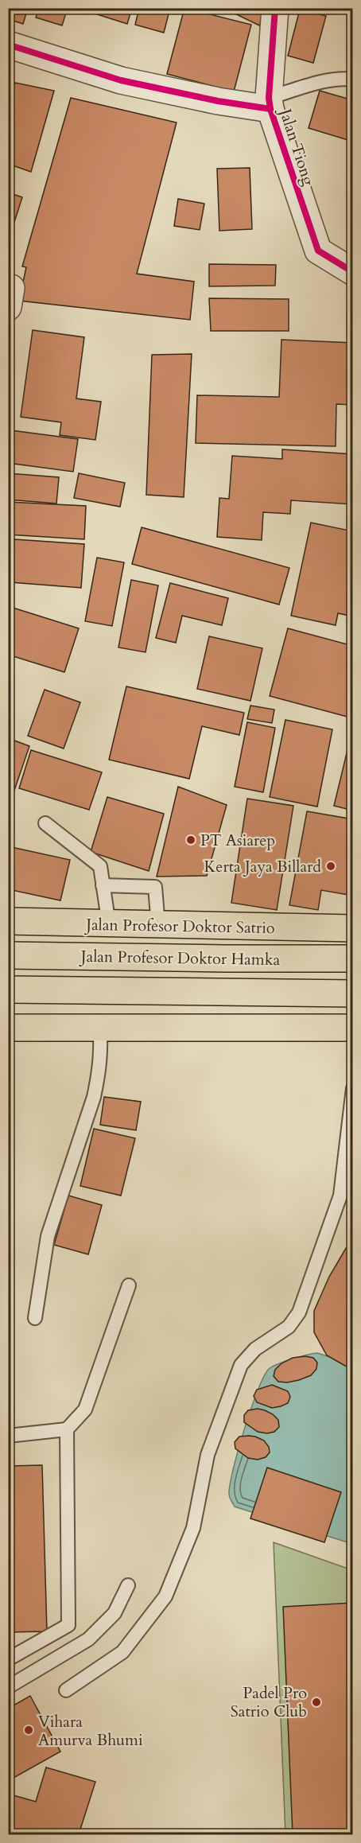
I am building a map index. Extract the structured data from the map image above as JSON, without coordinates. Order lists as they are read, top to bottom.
{
  "streets": {
    "main road": ["Jalan Profesor Doktor Satrio", "Jalan Profesor Doktor Hamka"],
    "street": ["Jalan Tiong"]
  },
  "places": [
    "PT Asiarep",
    "Kerta Jaya Billard",
    "Padel Pro Satrio Club",
    "Vihara Amurva Bhumi"
  ]
}
